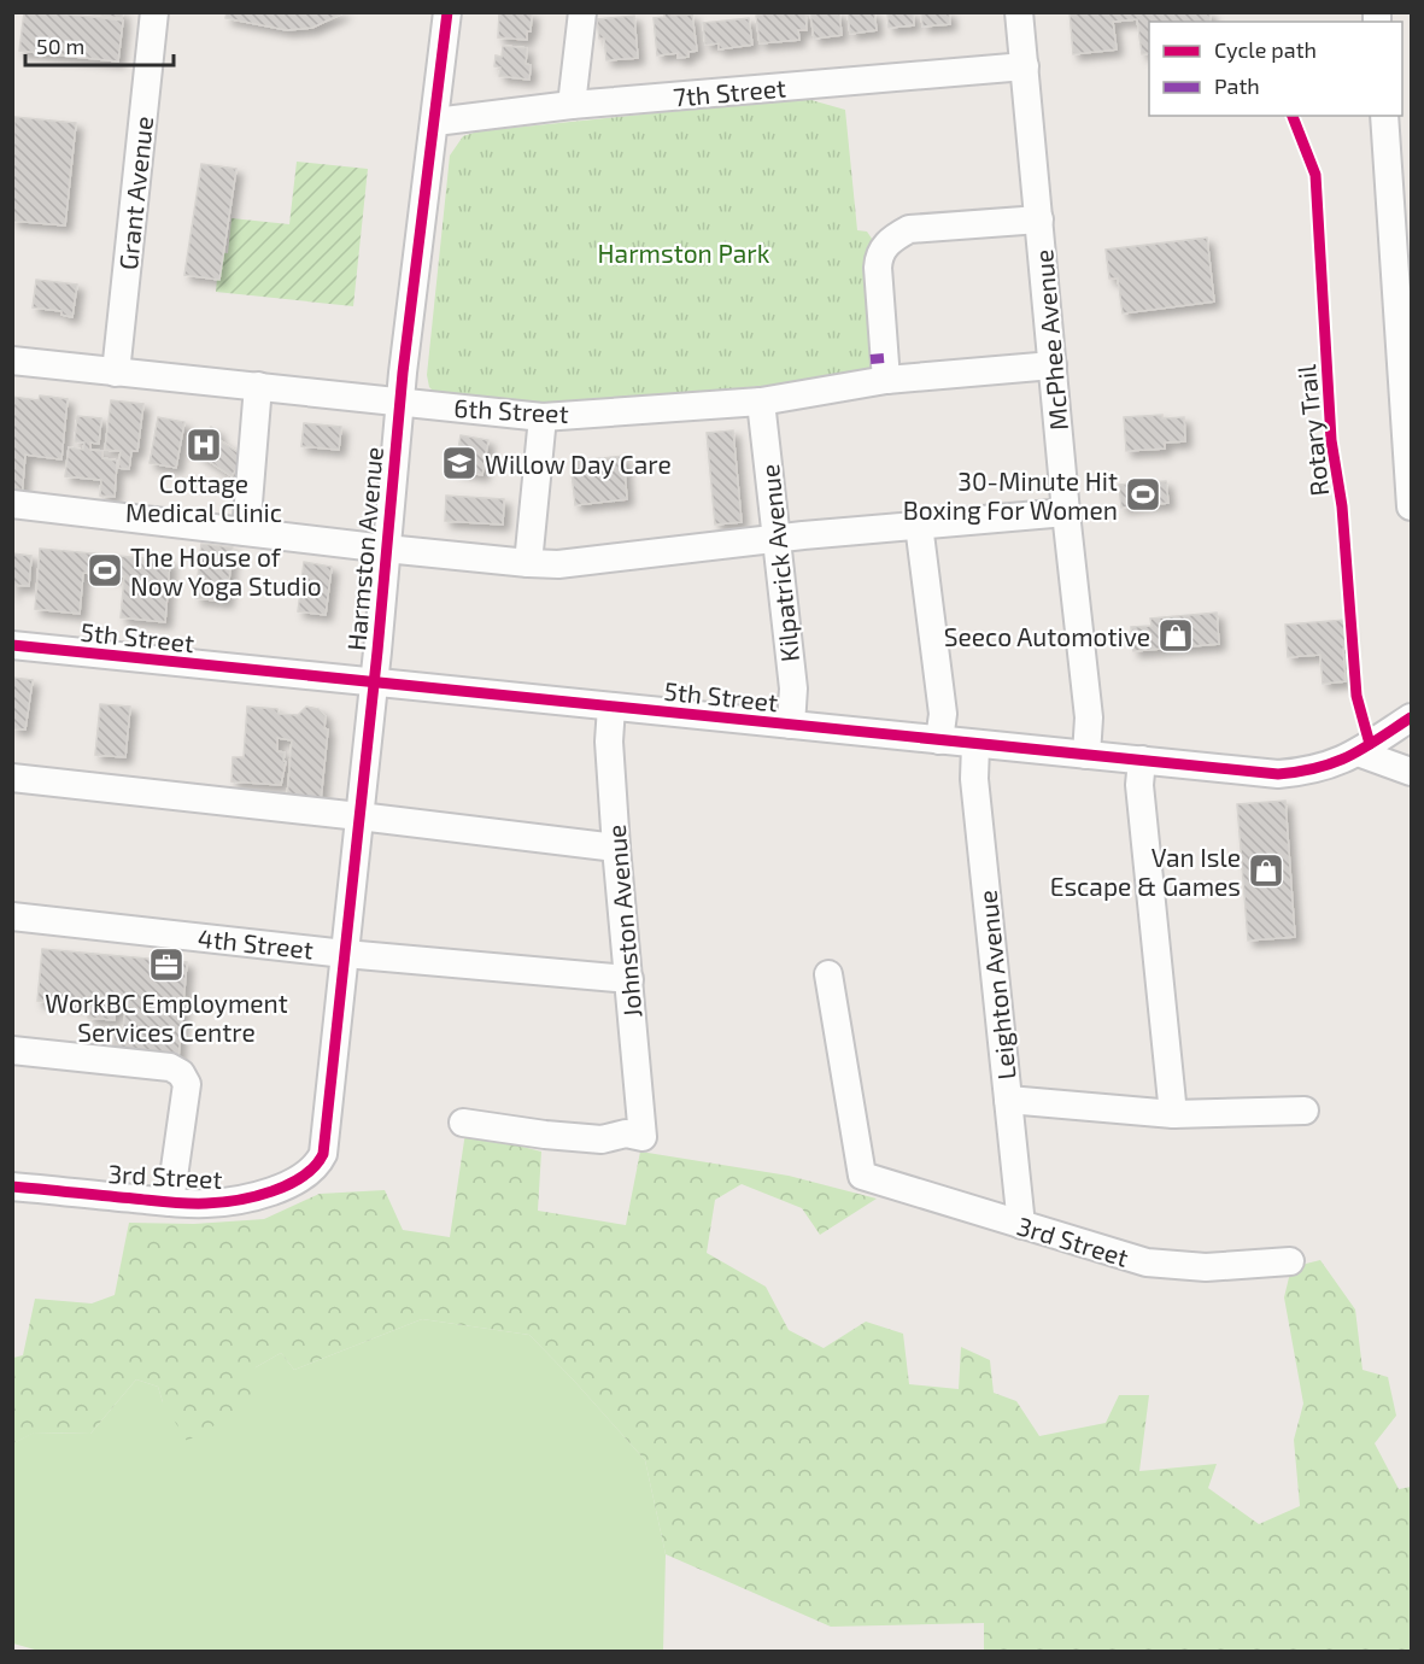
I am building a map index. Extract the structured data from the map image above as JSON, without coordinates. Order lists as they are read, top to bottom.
{
  "streets": {
    "street": [
      "7th Street",
      "Grant Avenue",
      "McPhee Avenue",
      "6th Street",
      "Harmston Avenue",
      "Kilpatrick Avenue",
      "5th Street",
      "Johnston Avenue",
      "4th Street",
      "Leighton Avenue",
      "3rd Street"
    ],
    "cycle path": ["Rotary Trail"]
  },
  "crossings": [
    ["7th Street", "McPhee Avenue"],
    ["7th Street", "Harmston Avenue"],
    ["Grant Avenue", "6th Street"],
    ["McPhee Avenue", "6th Street"],
    ["McPhee Avenue", "5th Street"],
    ["6th Street", "Harmston Avenue"],
    ["6th Street", "Kilpatrick Avenue"],
    ["Harmston Avenue", "5th Street"],
    ["Harmston Avenue", "4th Street"],
    ["Harmston Avenue", "3rd Street"],
    ["Kilpatrick Avenue", "5th Street"],
    ["5th Street", "Johnston Avenue"],
    ["5th Street", "Leighton Avenue"],
    ["Johnston Avenue", "4th Street"],
    ["Leighton Avenue", "3rd Street"]
  ],
  "parks": ["Harmston Park"],
  "places": {
    "hospital": ["Cottage Medical Clinic"],
    "school or university": ["Willow Day Care"],
    "sports": ["30-Minute Hit Boxing For Women", "The House of Now Yoga Studio"],
    "shop": ["Seeco Automotive", "Van Isle Escape & Games"],
    "office": ["WorkBC Employment Services Centre"]
  },
  "legend": ["Cycle path", "Path"],
  "scale_bar": "50 m"
}
